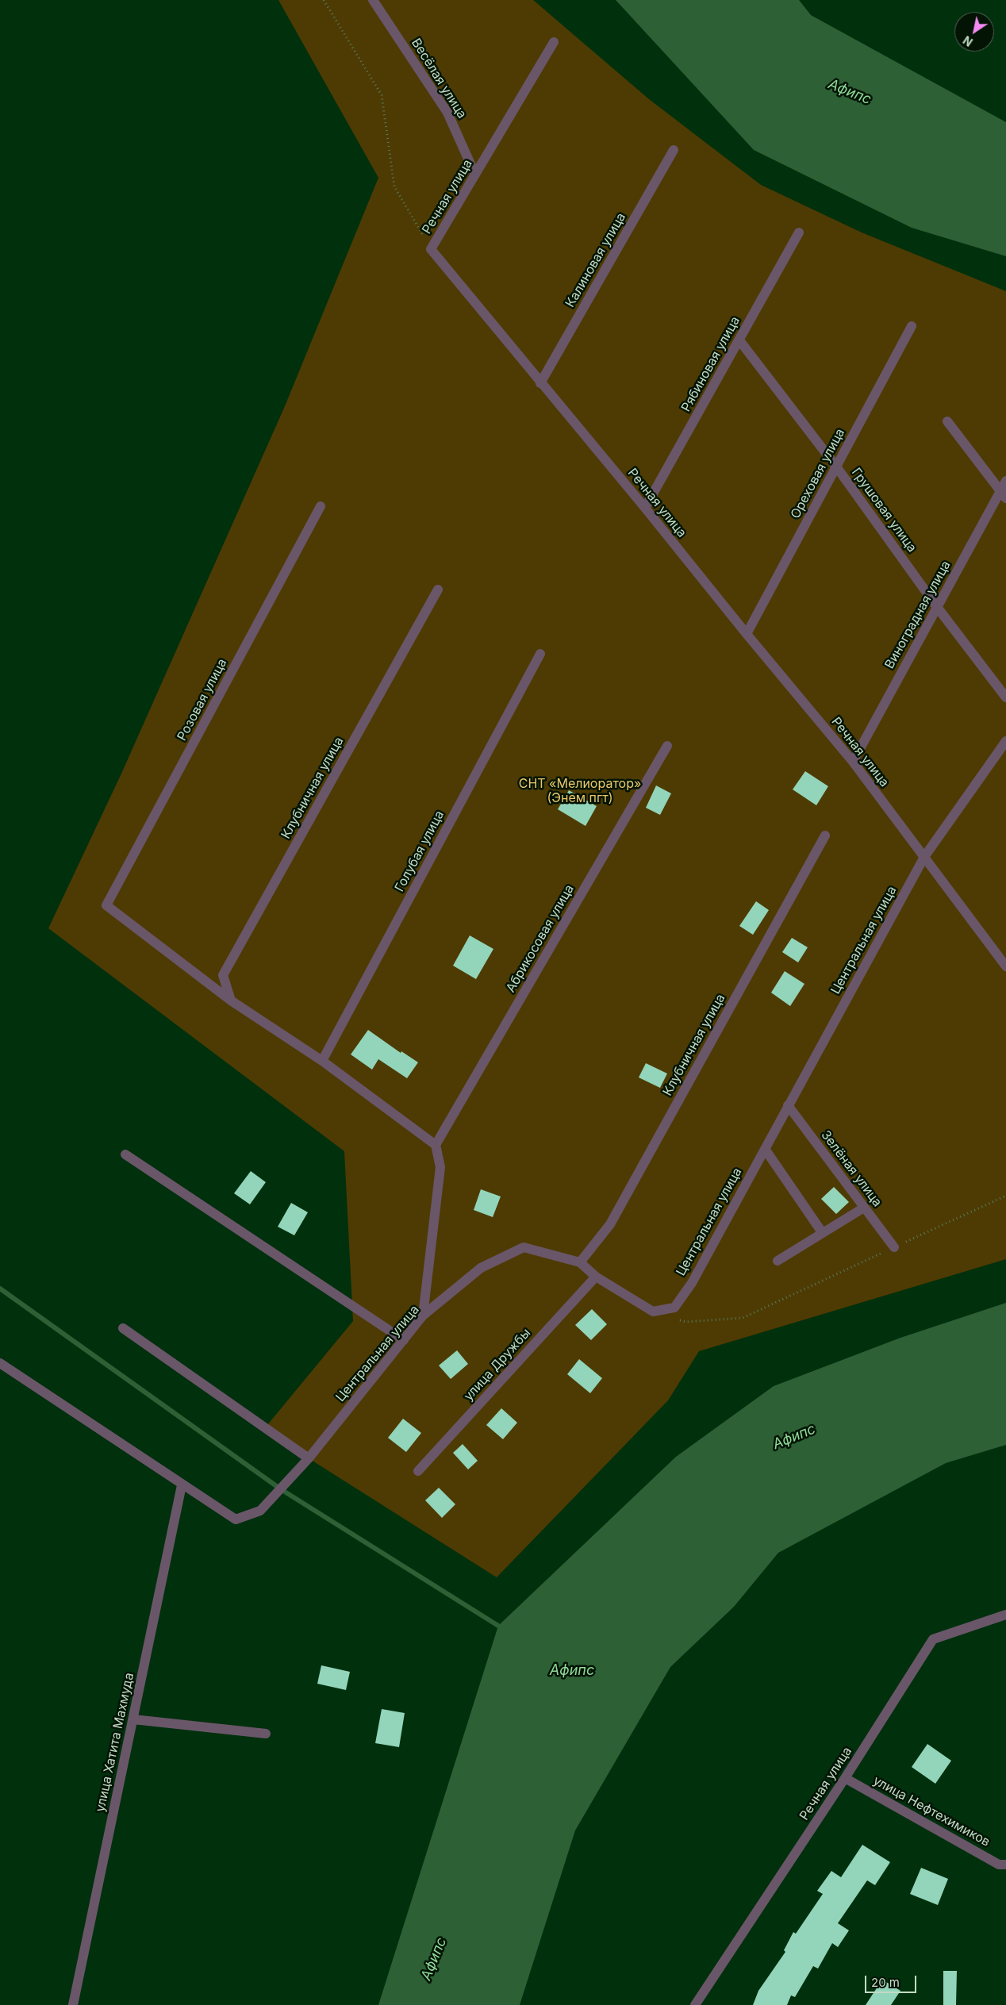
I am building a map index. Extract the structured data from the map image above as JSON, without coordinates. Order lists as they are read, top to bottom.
{
  "streets": {
    "street": [
      "Весёлая улица",
      "Речная улица",
      "Калиновая улица",
      "Рябиновая улица",
      "Ореховая улица",
      "Грушовая улица",
      "Виноградная улица",
      "Розовая улица",
      "Клубничная улица",
      "Голубая улица",
      "Абрикосовая улица",
      "Центральная улица",
      "Зелёная улица",
      "улица Дружбы",
      "улица Хатита Махмуда",
      "улица Нефтехимиков"
    ]
  },
  "crossings": [
    ["Весёлая улица", "Речная улица"],
    ["Речная улица", "Калиновая улица"],
    ["Речная улица", "Рябиновая улица"],
    ["Речная улица", "Ореховая улица"],
    ["Речная улица", "Виноградная улица"],
    ["Речная улица", "Центральная улица"],
    ["Речная улица", "улица Нефтехимиков"],
    ["Рябиновая улица", "Грушовая улица"],
    ["Ореховая улица", "Грушовая улица"],
    ["Грушовая улица", "Виноградная улица"],
    ["Розовая улица", "Клубничная улица"],
    ["Клубничная улица", "Центральная улица"],
    ["Центральная улица", "Зелёная улица"],
    ["Центральная улица", "улица Дружбы"],
    ["Центральная улица", "улица Хатита Махмуда"]
  ],
  "water": ["Афипс"],
  "parks": ["СНТ «Мелиоратор» (Энем пгт)"],
  "scale_bar": "20 m",
  "north": "bottom left"
}
